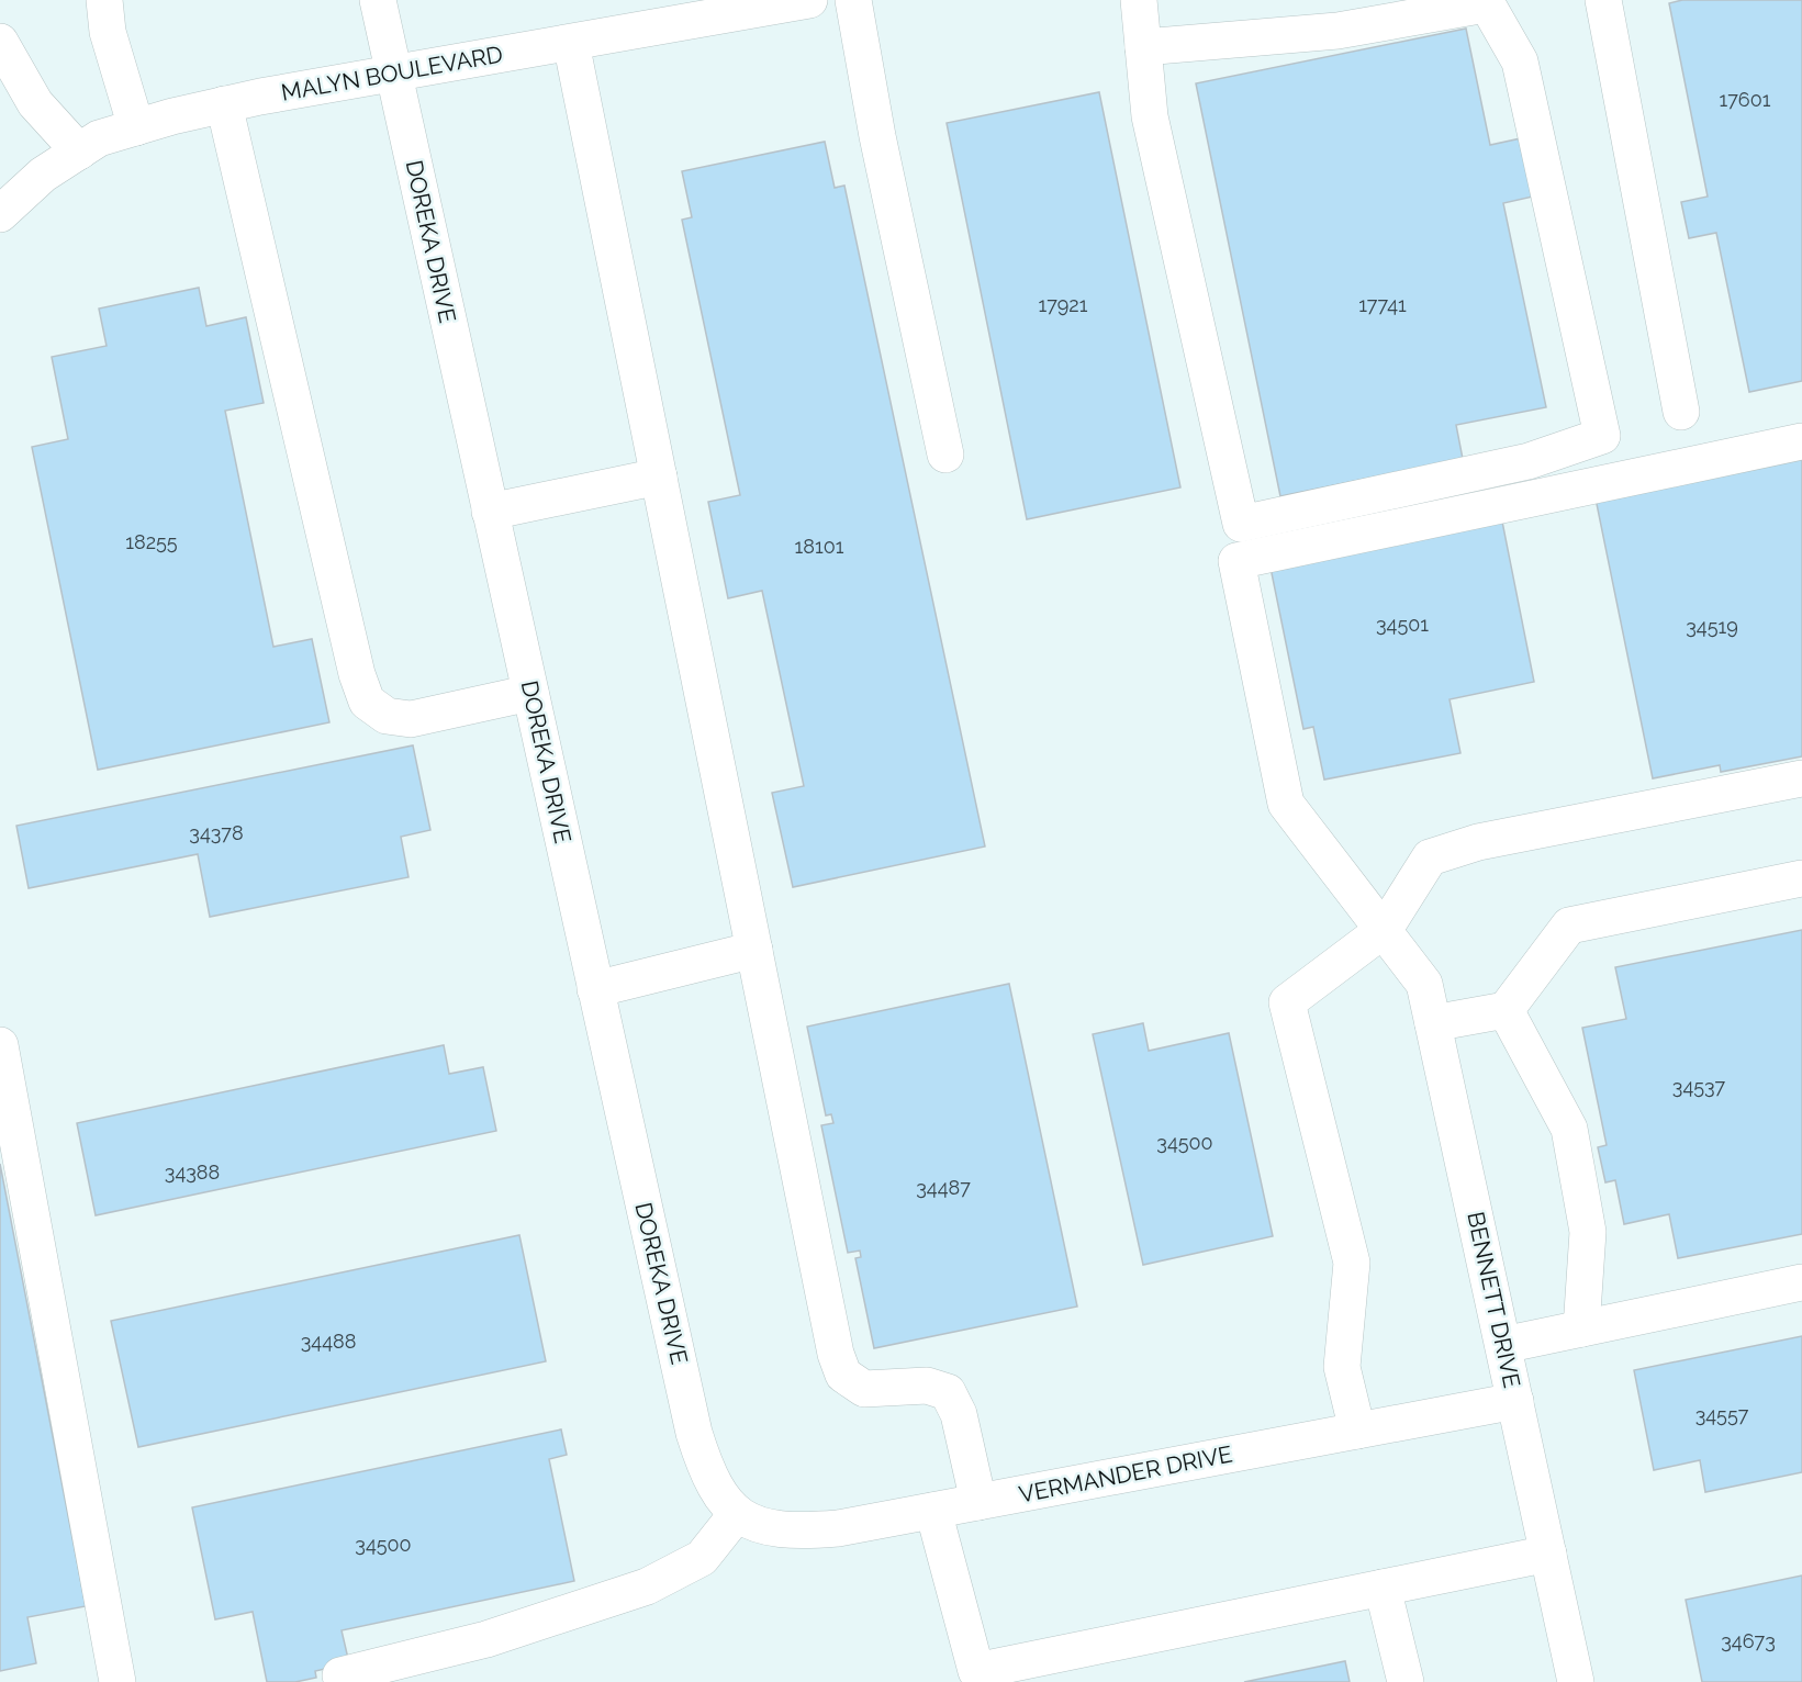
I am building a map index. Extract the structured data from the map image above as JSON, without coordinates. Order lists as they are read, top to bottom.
{
  "streets": {
    "street": [
      "MALYN BOULEVARD",
      "DOREKA DRIVE",
      "BENNETT DRIVE",
      "VERMANDER DRIVE"
    ]
  },
  "crossings": [
    ["MALYN BOULEVARD", "DOREKA DRIVE"],
    ["DOREKA DRIVE", "VERMANDER DRIVE"],
    ["BENNETT DRIVE", "VERMANDER DRIVE"]
  ],
  "house_numbers": [
    "17601",
    "17921",
    "17741",
    "18255",
    "18101",
    "34501",
    "34519",
    "34378",
    "34537",
    "34500",
    "34388",
    "34487",
    "34488",
    "34557",
    "34500",
    "34673"
  ]
}
